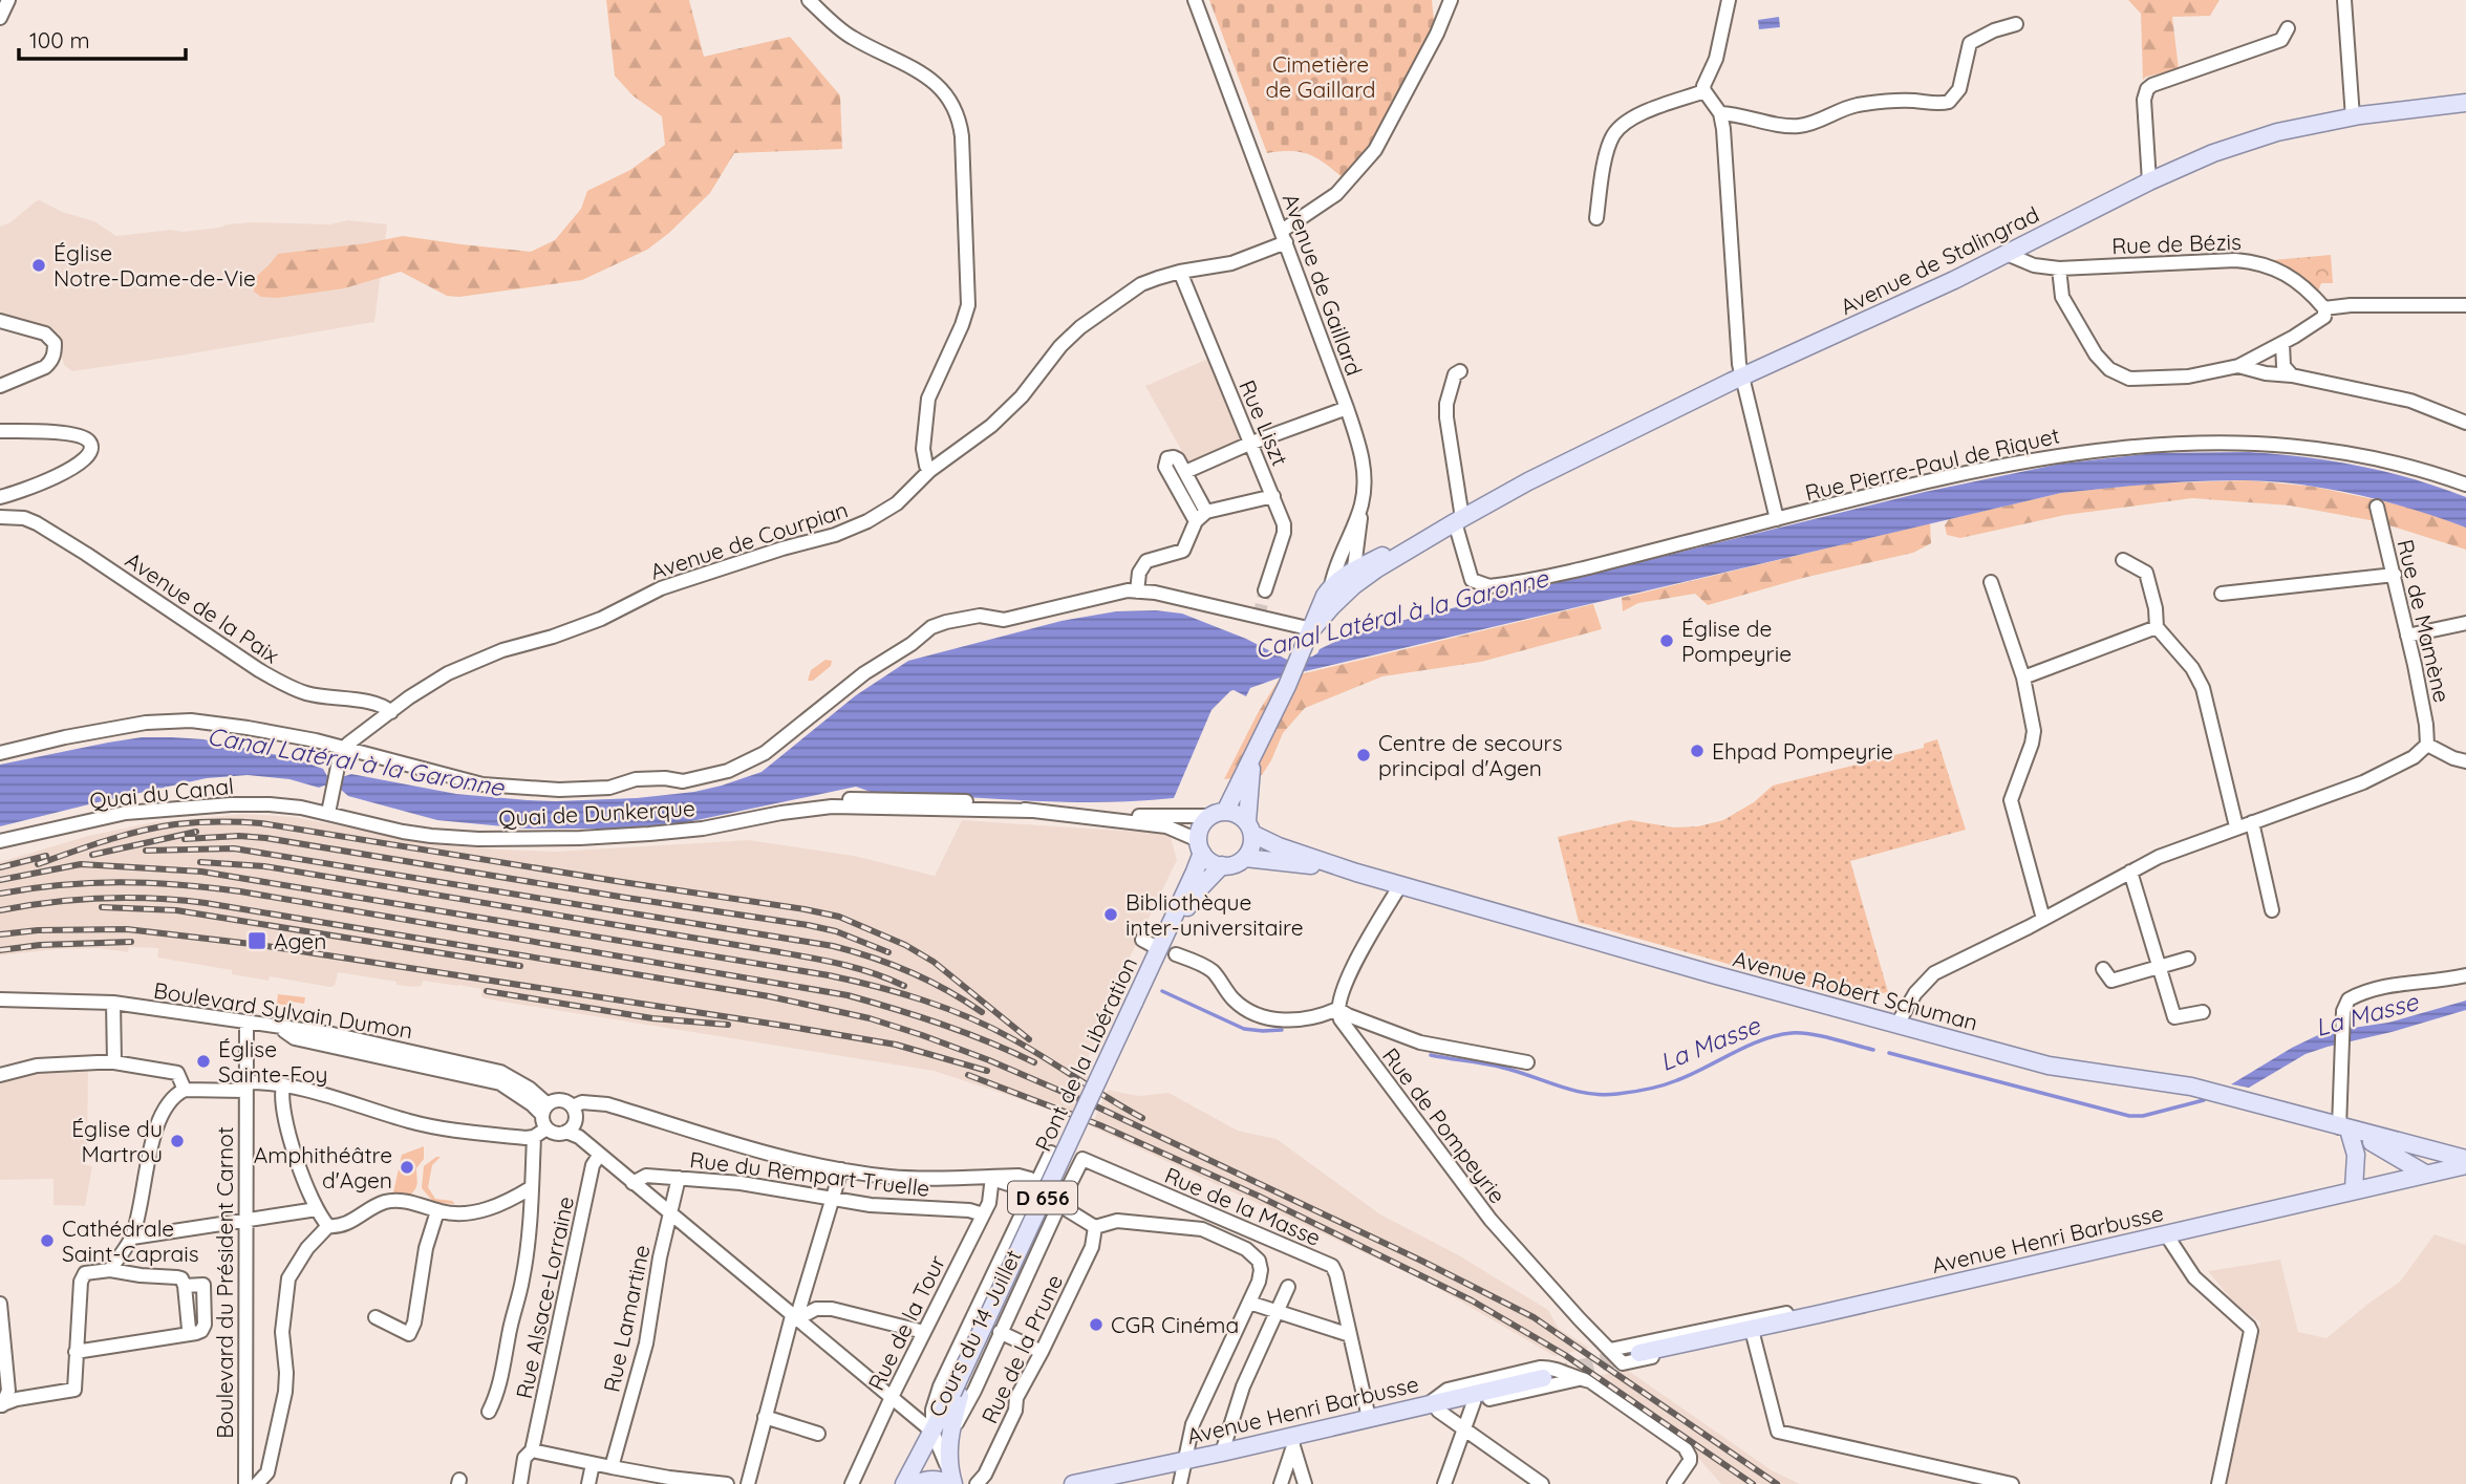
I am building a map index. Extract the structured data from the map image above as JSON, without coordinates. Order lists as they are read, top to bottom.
{
  "streets": {
    "main road": [
      "Avenue de Stalingrad",
      "Avenue Robert Schuman",
      "Pont de la Libération",
      "D 656",
      "Avenue Henri Barbusse",
      "Cours du 14 Juillet"
    ],
    "street": [
      "Rue de Bézis",
      "Avenue de Gaillard",
      "Rue Liszt",
      "Rue Pierre-Paul de Riquet",
      "Avenue de Courpian",
      "Avenue de la Paix",
      "Rue de Mamène",
      "Quai du Canal",
      "Quai de Dunkerque",
      "Boulevard Sylvain Dumon",
      "Rue de Pompeyrie",
      "Rue du Rempart Truelle",
      "Rue de la Masse",
      "Boulevard du Président Carnot",
      "Rue Alsace-Lorraine",
      "Rue Lamartine",
      "Rue de la Tour",
      "Rue de la Prune"
    ]
  },
  "crossings": [
    ["Avenue de Stalingrad", "Avenue de Gaillard"],
    ["Avenue de Stalingrad", "Rue Pierre-Paul de Riquet"],
    ["Avenue de Stalingrad", "Quai de Dunkerque"],
    ["Avenue de Stalingrad", "Avenue Robert Schuman"],
    ["Avenue de Stalingrad", "Pont de la Libération"],
    ["Avenue de Gaillard", "Avenue de Courpian"],
    ["Rue Liszt", "Avenue de Courpian"],
    ["Avenue de Courpian", "Avenue de la Paix"],
    ["Quai du Canal", "Quai de Dunkerque"],
    ["Quai de Dunkerque", "Avenue Robert Schuman"],
    ["Quai de Dunkerque", "Pont de la Libération"],
    ["Avenue Robert Schuman", "Pont de la Libération"],
    ["Avenue Robert Schuman", "Avenue Henri Barbusse"],
    ["Boulevard Sylvain Dumon", "Boulevard du Président Carnot"],
    ["Pont de la Libération", "Cours du 14 Juillet"],
    ["Rue du Rempart Truelle", "Rue Lamartine"],
    ["Rue du Rempart Truelle", "Rue de la Tour"],
    ["Rue de la Masse", "Avenue Henri Barbusse"],
    ["Rue de la Masse", "Cours du 14 Juillet"]
  ],
  "water": ["Canal Latéral à la Garonne", "La Masse"],
  "parks": ["Cimetière de Gaillard"],
  "places": {
    "other": [
      "Église Notre-Dame-de-Vie",
      "Église de Pompeyrie",
      "Ehpad Pompeyrie",
      "Centre de secours principal d'Agen",
      "Bibliothèque inter-universitaire",
      "Église Sainte-Foy",
      "Église du Martrou",
      "Amphithéâtre d'Agen",
      "Cathédrale Saint-Caprais",
      "CGR Cinéma"
    ],
    "transit": ["Agen"]
  },
  "scale_bar": "100 m"
}
